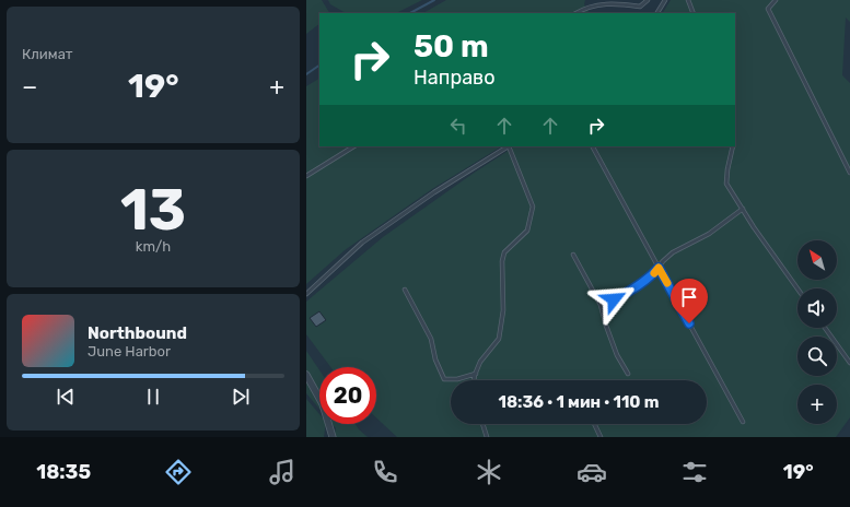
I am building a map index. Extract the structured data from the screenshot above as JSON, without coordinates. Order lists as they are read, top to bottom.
{
  "north": "top left",
  "page": {
    "tile": [
      "Климат",
      ["13", "km/h"]
    ],
    "turn": ["50 m", "Направо"],
    "heat": ["−", "19°", "+"],
    "map_buttons": "+",
    "song": ["Northbound", "June Harbor"],
    "limit": "20",
    "trip": "18:36 · 1 мин · 110 m",
    "tabs": ["18:35", "19°"]
  }
}
